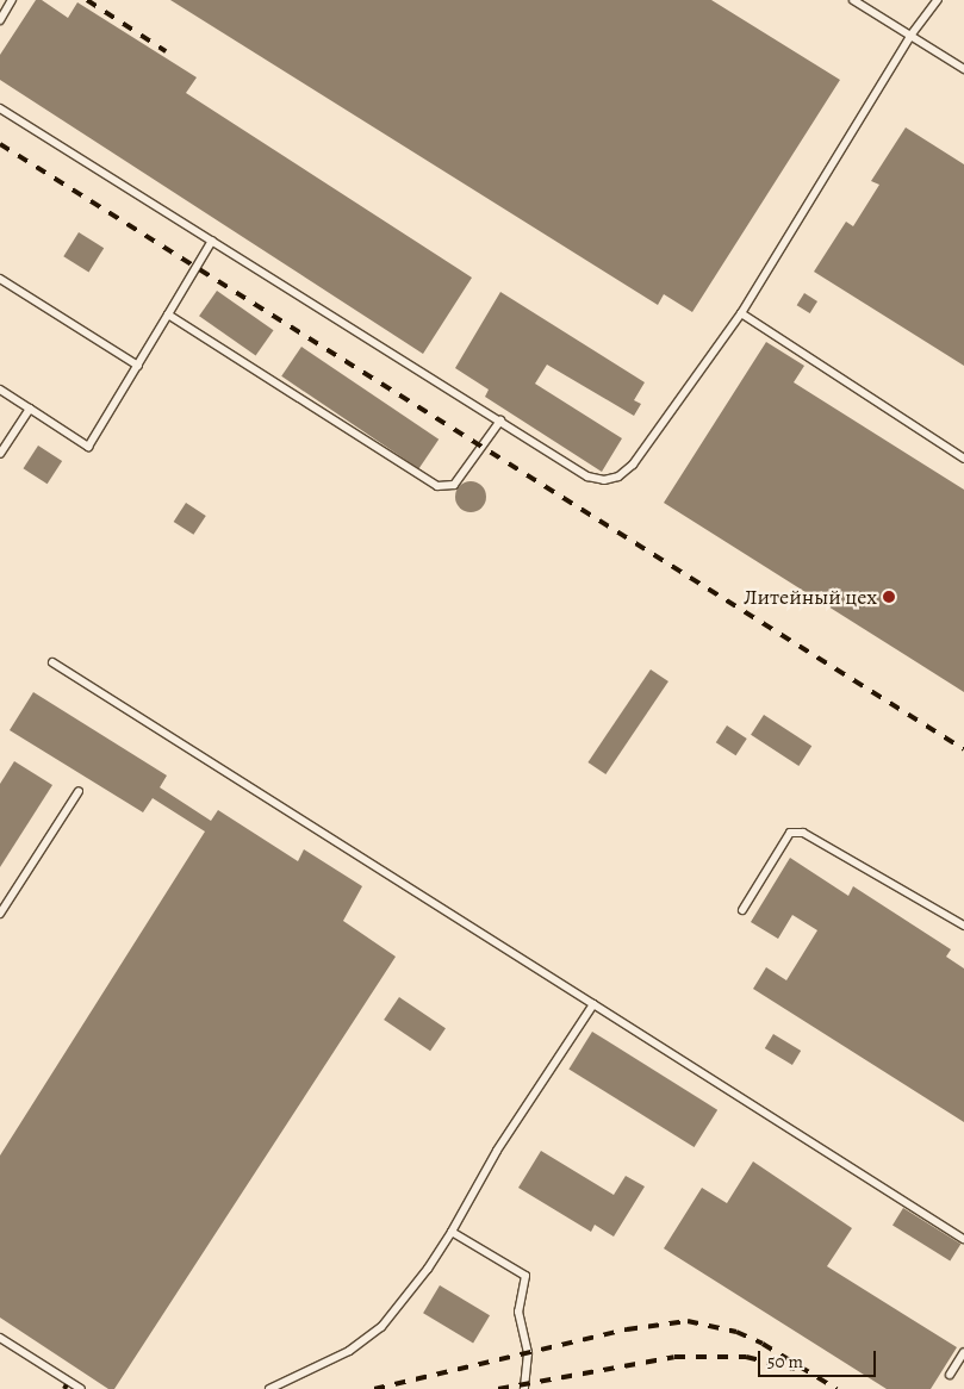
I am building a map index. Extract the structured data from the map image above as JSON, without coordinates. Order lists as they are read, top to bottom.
{
  "places": ["Литейный цех"],
  "scale_bar": "50 m"
}
